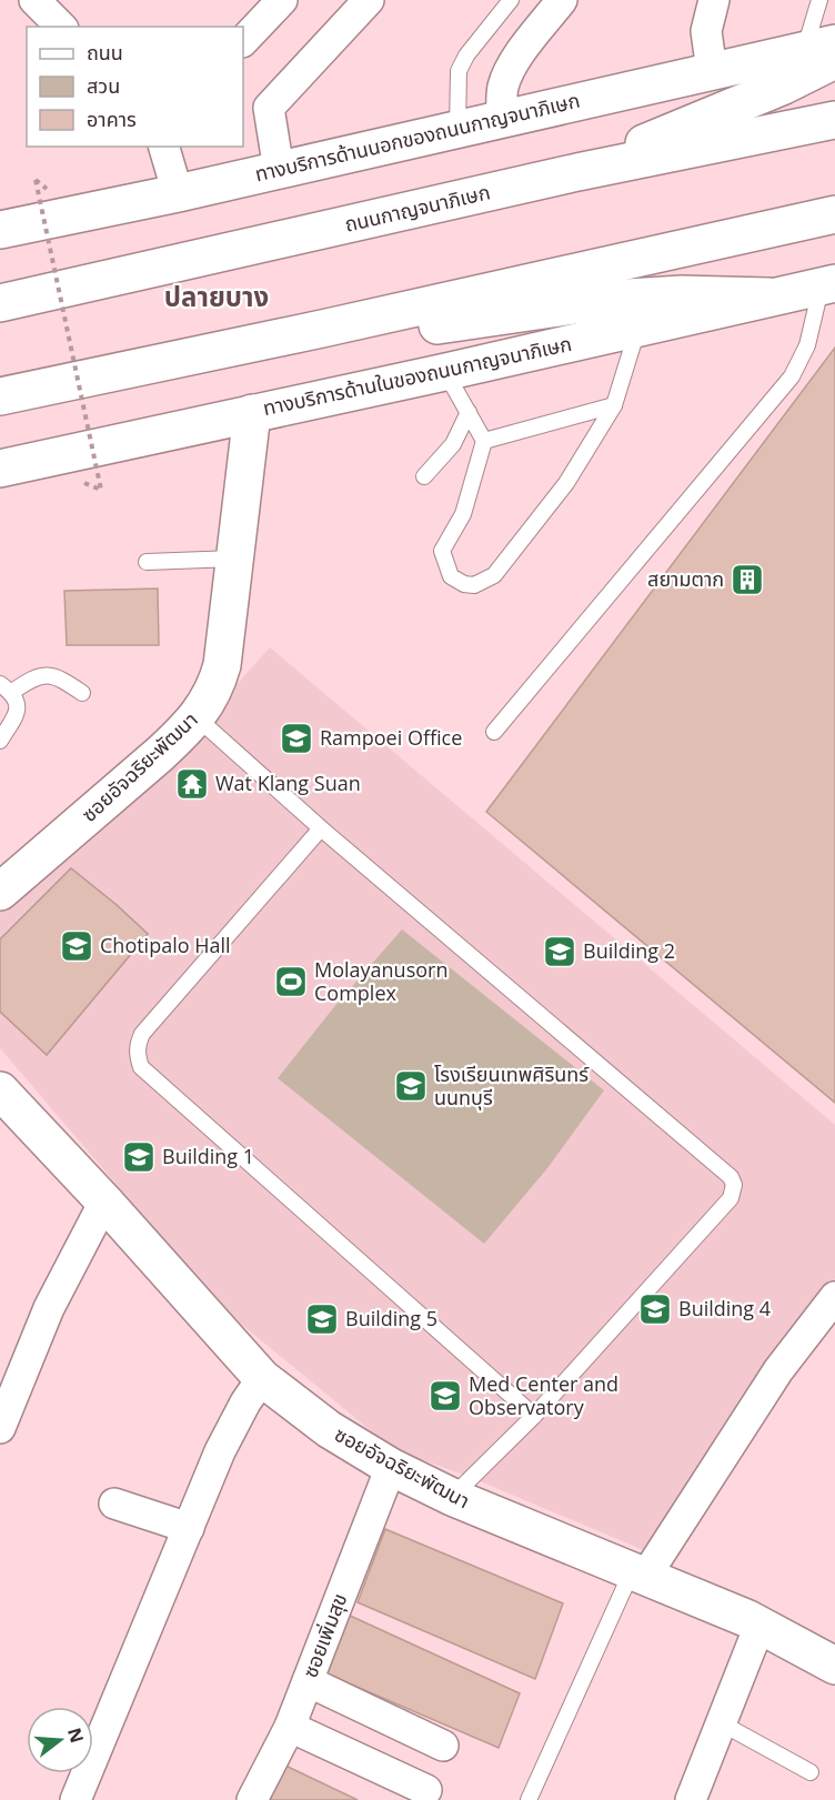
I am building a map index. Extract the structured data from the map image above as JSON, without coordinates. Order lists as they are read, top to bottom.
{
  "streets": {
    "main road": [
      "ทางบริการด้านนอกของถนนกาญจนาภิเษก",
      "ถนนกาญจนาภิเษก",
      "ทางบริการด้านในของถนนกาญจนาภิเษก",
      "ซอยอัจฉริยะพัฒนา"
    ],
    "street": ["ซอยเพิ่มสุข"]
  },
  "crossings": [
    ["ทางบริการด้านในของถนนกาญจนาภิเษก", "ซอยอัจฉริยะพัฒนา"],
    ["ซอยอัจฉริยะพัฒนา", "ซอยเพิ่มสุข"]
  ],
  "districts": ["ปลายบาง"],
  "places": {
    "building": ["สยามตาก"],
    "school or university": [
      "Rampoei Office",
      "Chotipalo Hall",
      "Building 2",
      "โรงเรียนเทพศิรินทร์ นนทบุรี",
      "Building 1",
      "Building 4",
      "Building 5",
      "Med Center and Observatory"
    ],
    "temple": ["Wat Klang Suan"],
    "sports": ["Molayanusorn Complex"]
  },
  "legend": ["ถนน", "สวน", "อาคาร"],
  "north": "right"
}
